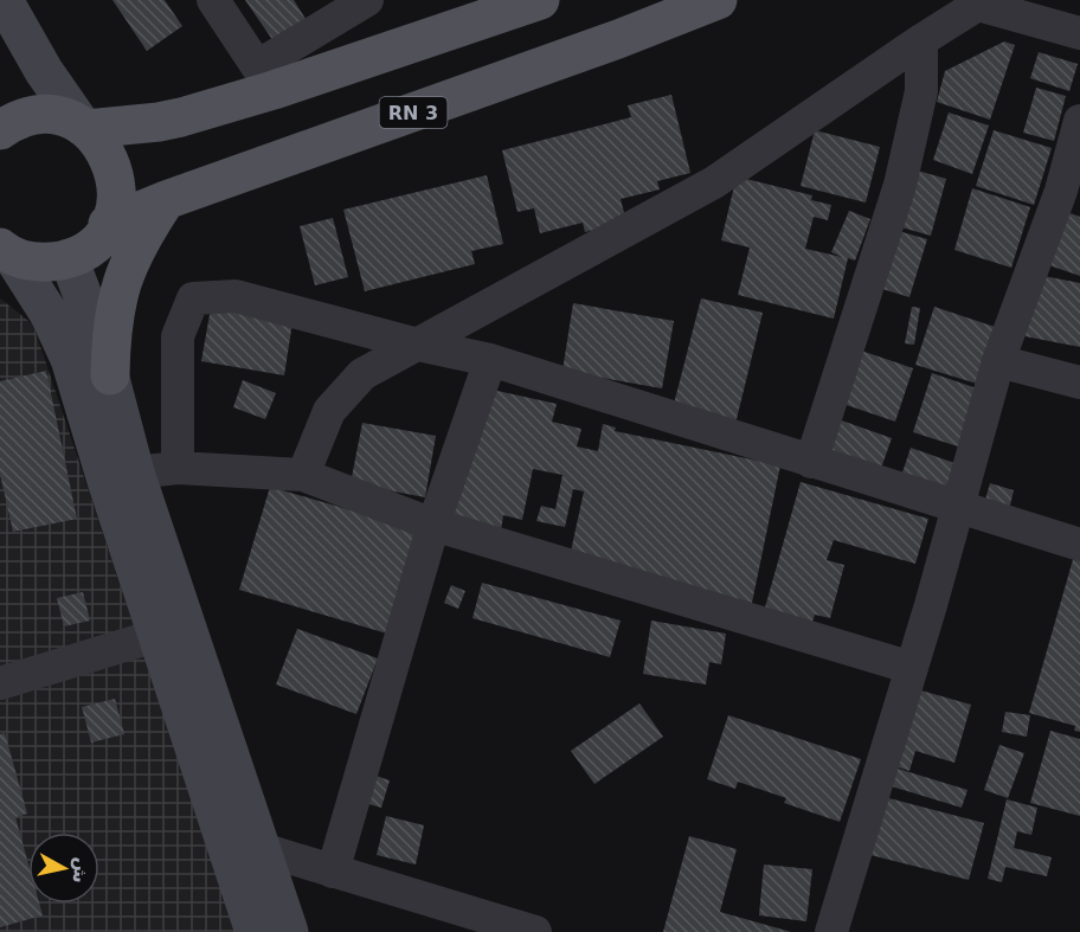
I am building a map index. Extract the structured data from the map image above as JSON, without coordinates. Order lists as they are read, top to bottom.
{
  "streets": {
    "main road": ["RN 3"]
  },
  "north": "right"
}
